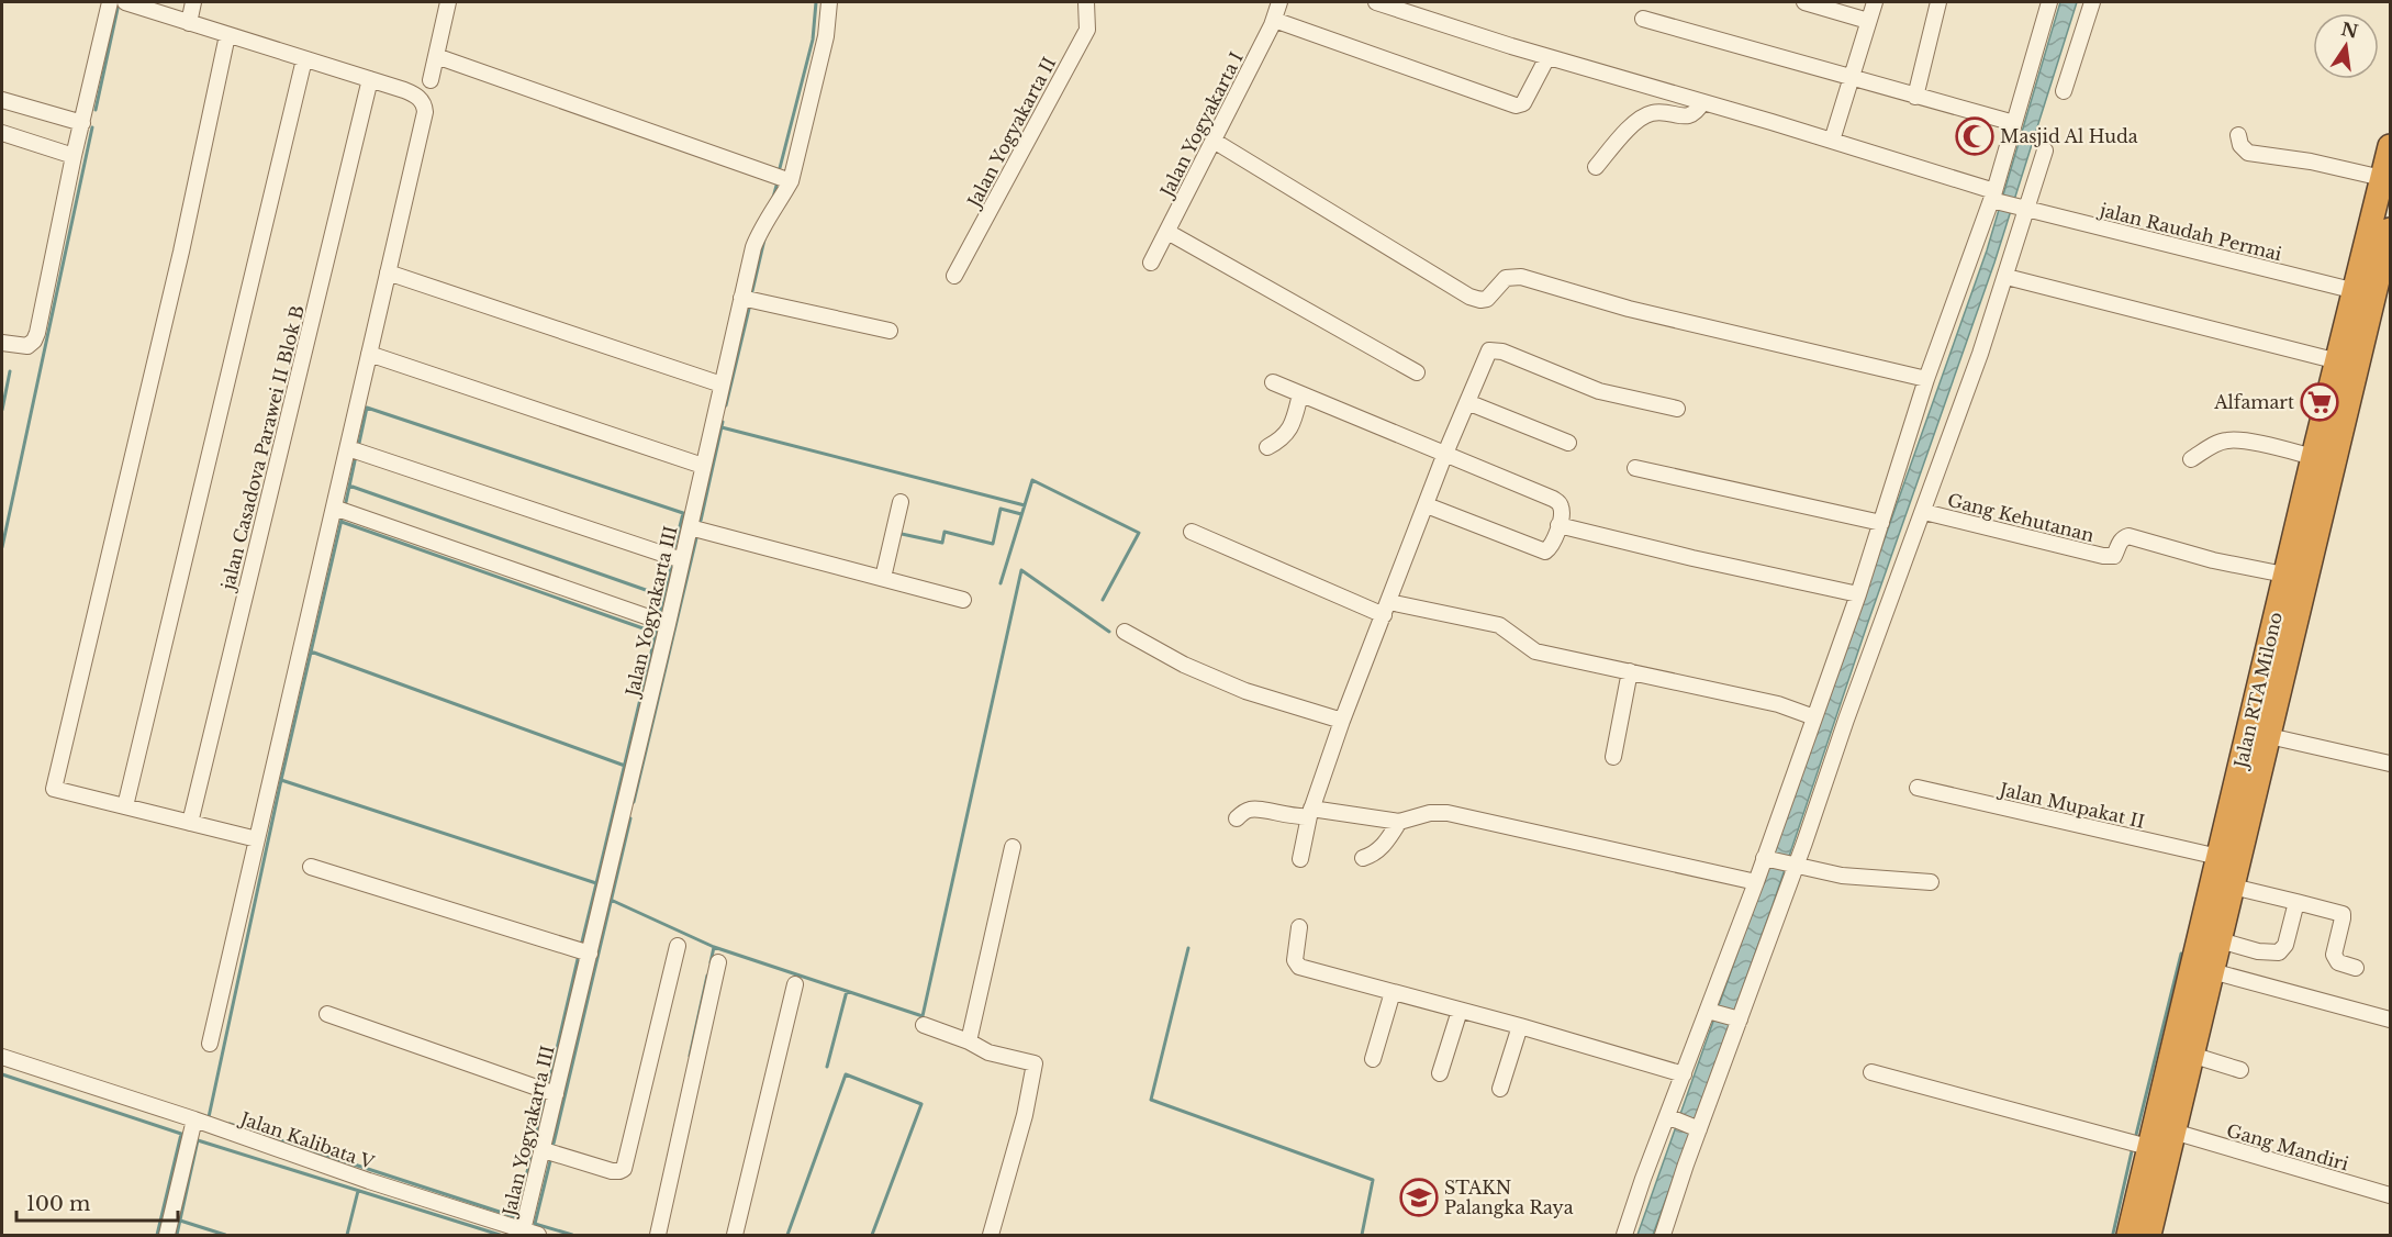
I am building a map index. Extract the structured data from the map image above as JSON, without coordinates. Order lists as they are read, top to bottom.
{
  "streets": {
    "highway": ["Jalan RTA Milono"],
    "street": [
      "Jalan Yogyakarta I",
      "Jalan Yogyakarta II",
      "jalan Raudah Permai",
      "jalan Casadova Parawei II Blok B",
      "Gang Kehutanan",
      "Jalan Yogyakarta III",
      "Jalan Mupakat II",
      "Jalan Kalibata V",
      "Gang Mandiri"
    ]
  },
  "crossings": [
    ["jalan Raudah Permai", "Jalan RTA Milono"],
    ["Gang Kehutanan", "Jalan RTA Milono"],
    ["Jalan Yogyakarta III", "Jalan Kalibata V"],
    ["Jalan RTA Milono", "Jalan Mupakat II"],
    ["Jalan RTA Milono", "Gang Mandiri"]
  ],
  "places": {
    "mosque": ["Masjid Al Huda"],
    "supermarket": ["Alfamart"],
    "school or university": ["STAKN Palangka Raya"]
  },
  "scale_bar": "100 m",
  "north": "top"
}
